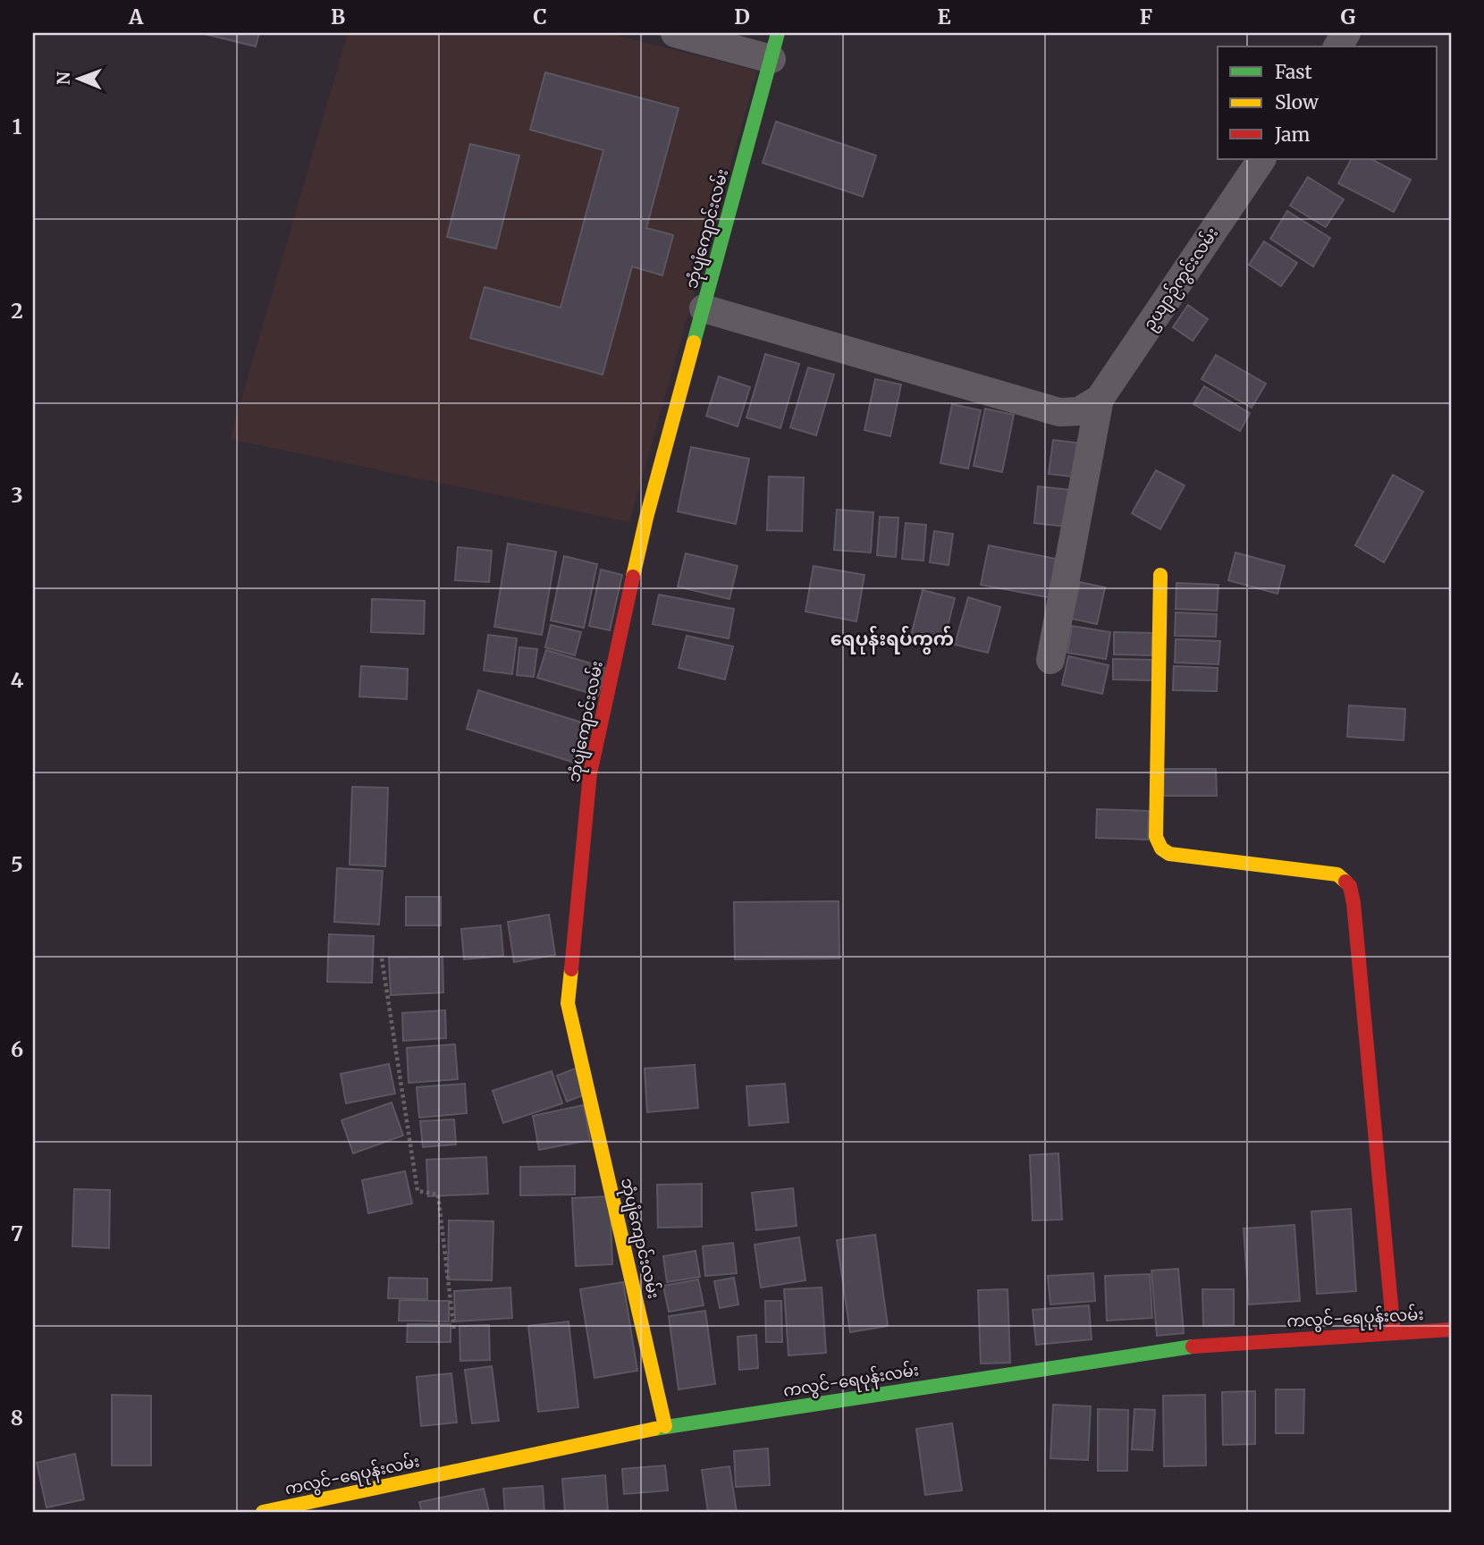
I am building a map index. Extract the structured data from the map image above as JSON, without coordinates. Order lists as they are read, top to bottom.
{
  "streets": {
    "street": ["ဘုံပျံကျောင်းလမ်း", "ဥယျာဉ်ကွင်းလမ်း", "ကလွင်-ရေပုန်းလမ်း"]
  },
  "crossings": [
    ["ဘုံပျံကျောင်းလမ်း", "ကလွင်-ရေပုန်းလမ်း"]
  ],
  "districts": ["ရေပုန်းရပ်ကွက်"],
  "legend": ["Fast", "Slow", "Jam"],
  "north": "left",
  "grid": {
    "columns": [
      "A",
      "B",
      "C",
      "D",
      "E",
      "F",
      "G"
    ],
    "rows": [
      "1",
      "2",
      "3",
      "4",
      "5",
      "6",
      "7",
      "8"
    ]
  }
}
